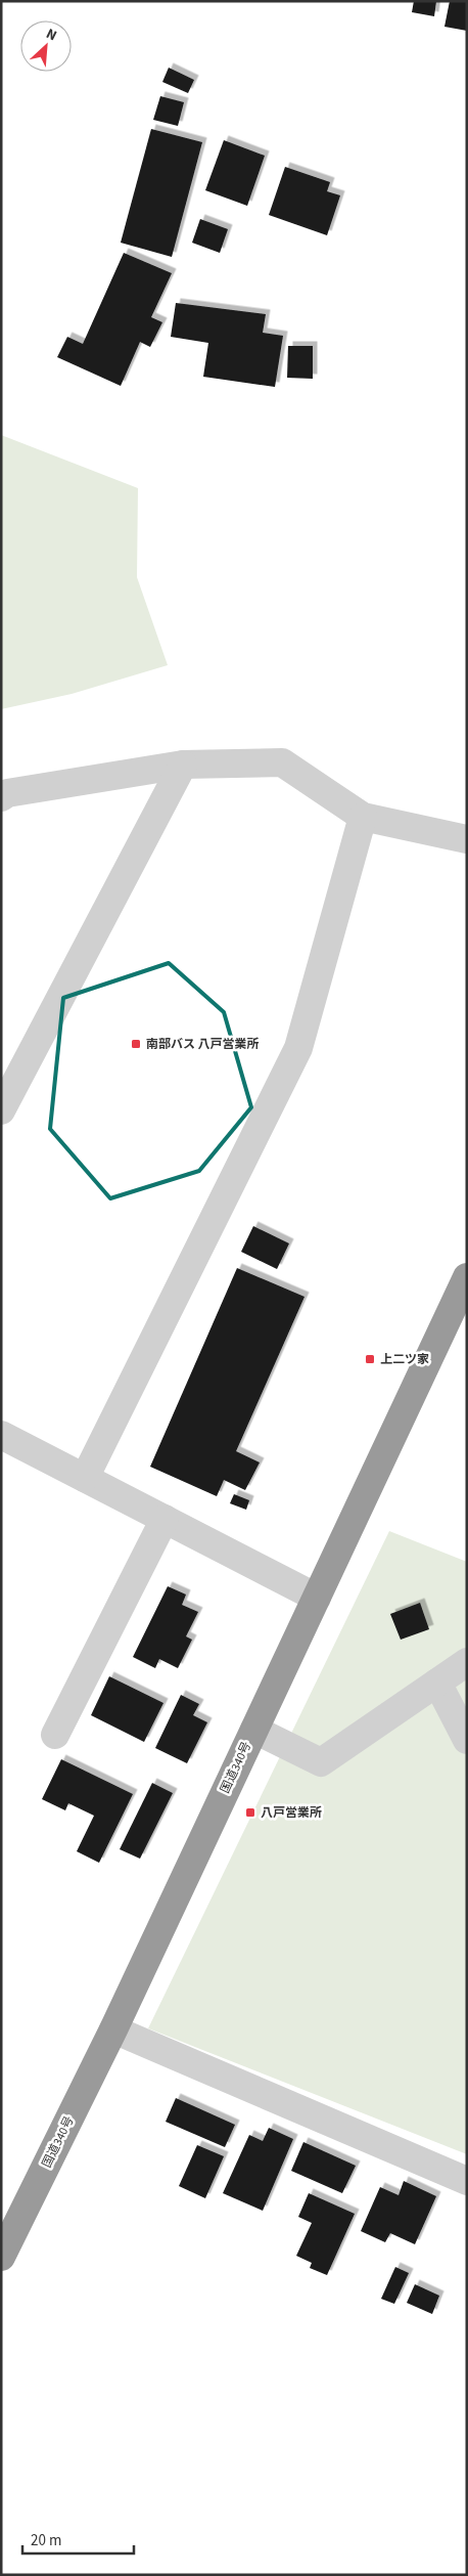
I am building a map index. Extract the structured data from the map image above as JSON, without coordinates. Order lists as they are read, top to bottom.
{
  "streets": {
    "highway": ["国道340号"]
  },
  "places": {
    "transit": ["南部バス 八戸営業所", "上二ツ家", "八戸営業所"]
  },
  "scale_bar": "20 m",
  "north": "top right"
}
